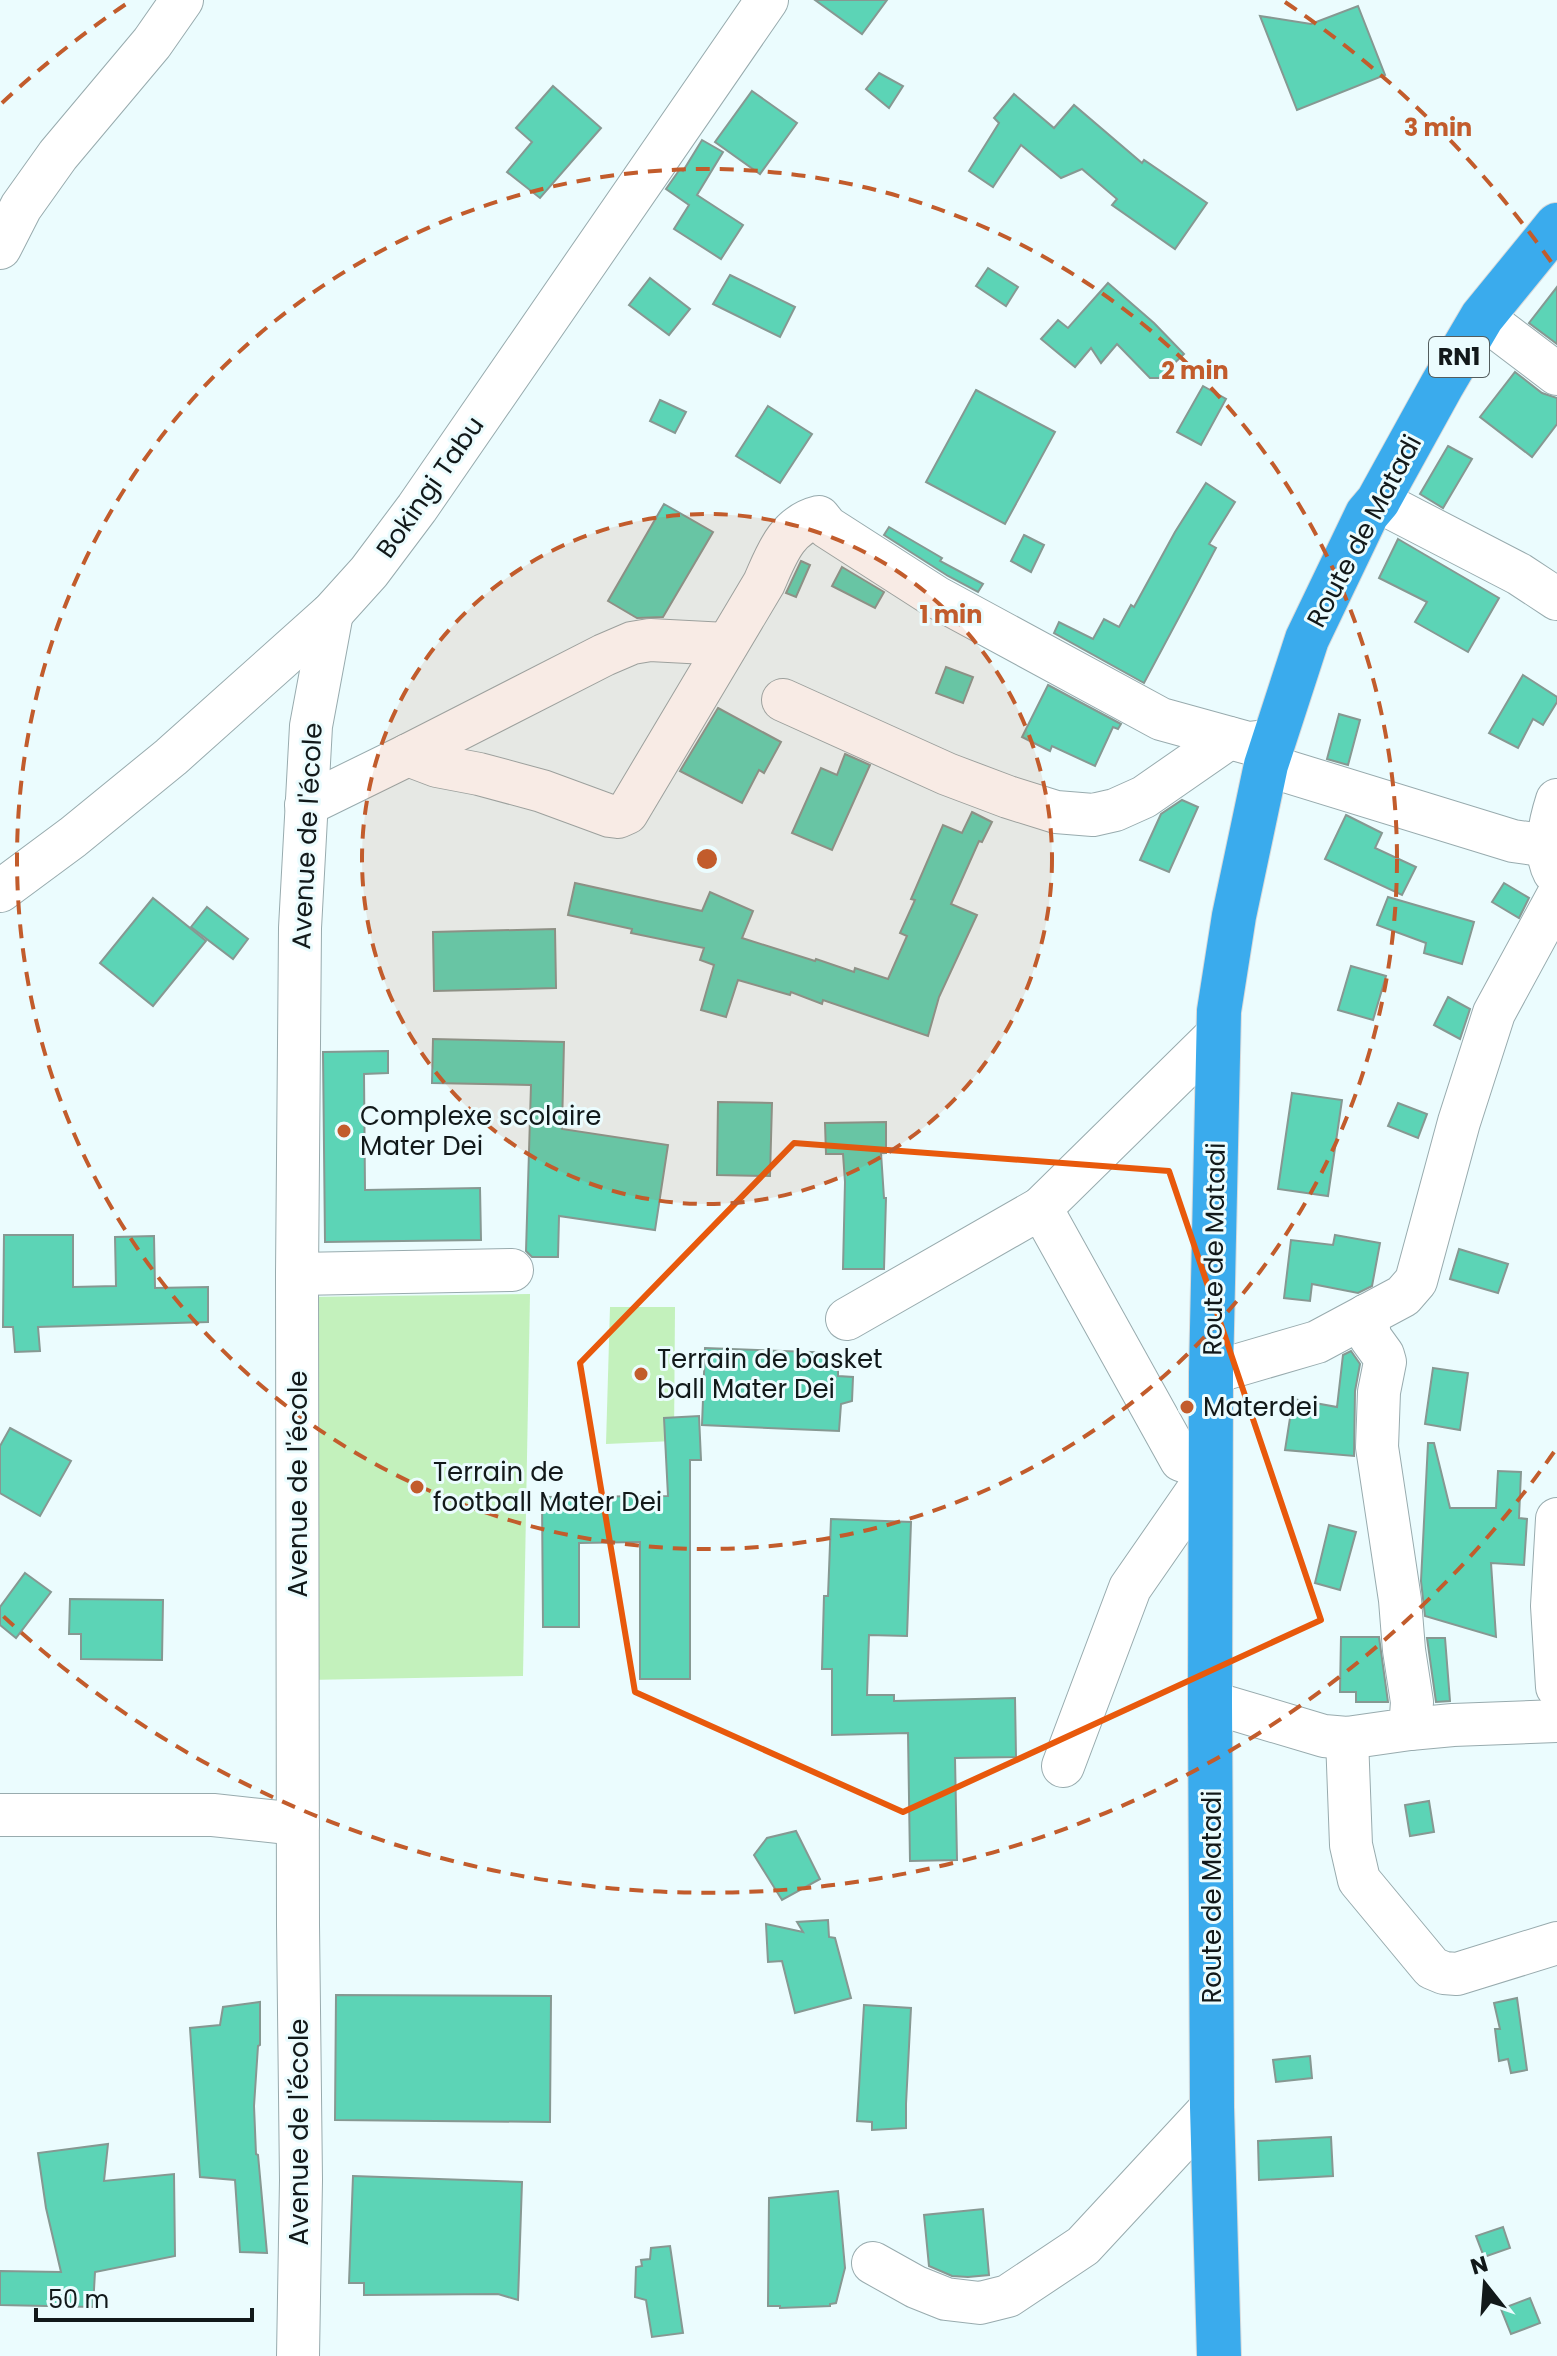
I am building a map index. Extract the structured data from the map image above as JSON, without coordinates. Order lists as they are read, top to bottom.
{
  "streets": {
    "highway": ["RN1", "Route de Matadi"],
    "street": ["Bokingi Tabu", "Avenue de l'école"]
  },
  "crossings": [
    ["Bokingi Tabu", "Avenue de l'école"]
  ],
  "places": [
    "Complexe scolaire Mater Dei",
    "Terrain de basket ball Mater Dei",
    "Materdei",
    "Terrain de football Mater Dei"
  ],
  "scale_bar": "50 m",
  "north": "top",
  "rings": ["3 min", "2 min", "1 min"]
}
